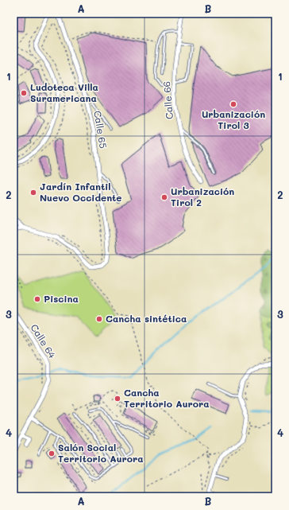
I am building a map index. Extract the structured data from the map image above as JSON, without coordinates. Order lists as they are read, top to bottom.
{
  "streets": {
    "street": ["Calle 66", "Calle 65", "Calle 64"]
  },
  "places": [
    "Ludoteca Villa Suramericana",
    "Urbanización Tirol 3",
    "Jardín Infantil Nuevo Occidente",
    "Urbanización Tirol 2",
    "Piscina",
    "Cancha sintética",
    "Cancha Territorio Aurora",
    "Salón Social Territorio Aurora"
  ],
  "grid": {
    "columns": ["A", "B"],
    "rows": [
      "1",
      "2",
      "3",
      "4"
    ]
  }
}
